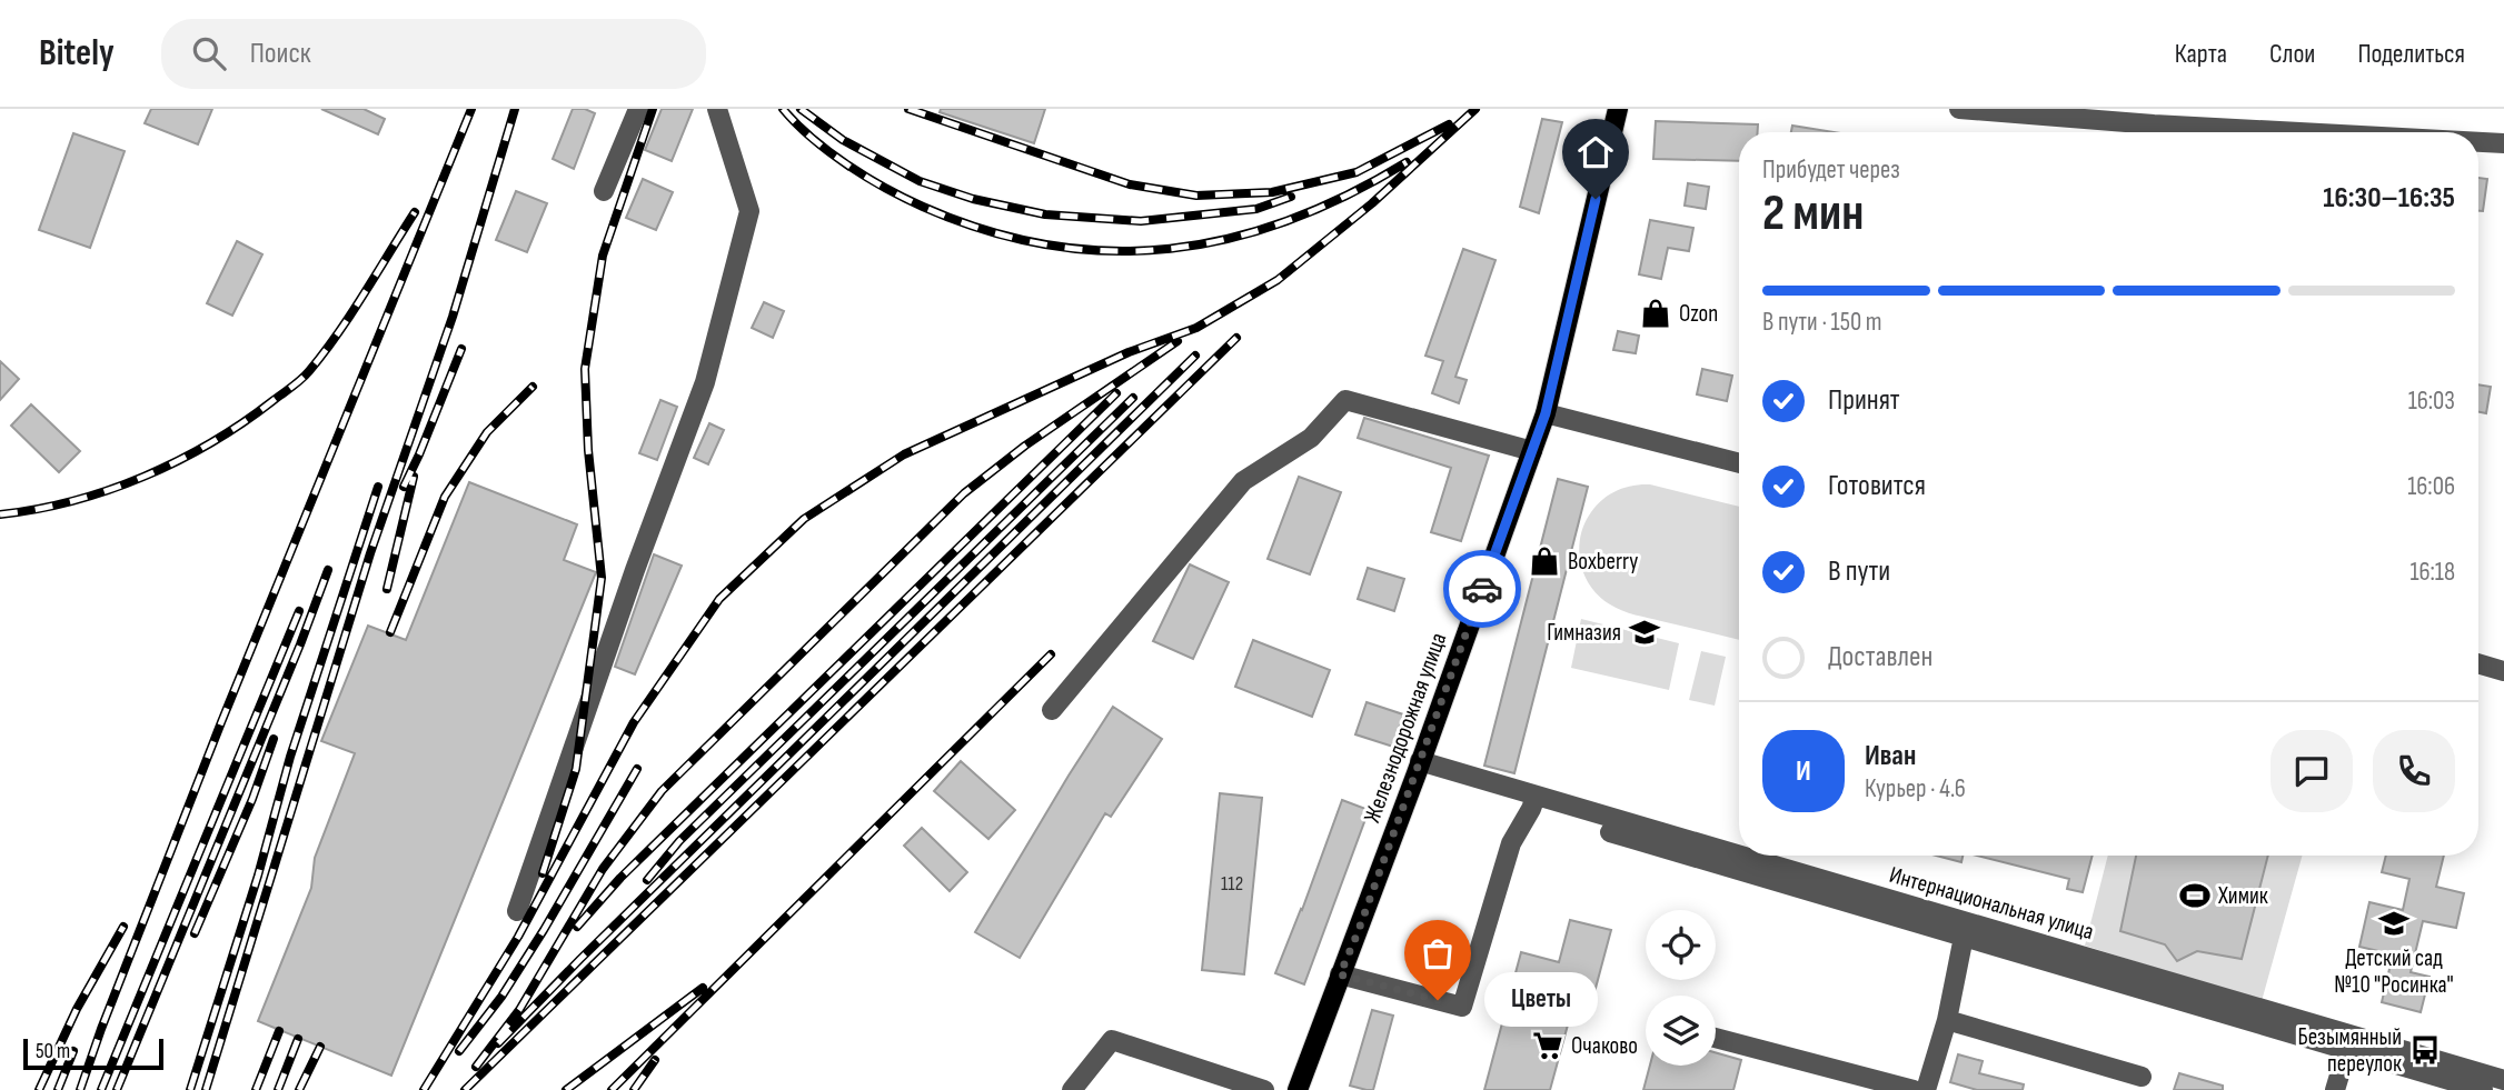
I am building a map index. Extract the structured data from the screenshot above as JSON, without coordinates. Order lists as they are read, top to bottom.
{
  "streets": {
    "main road": ["Железнодорожная улица"],
    "street": ["Интернациональная улица"]
  },
  "crossings": [
    ["Железнодорожная улица", "Интернациональная улица"]
  ],
  "places": {
    "shop": ["Ozon", "Boxberry"],
    "school or university": ["Гимназия", "Детский сад №10 \"Росинка\""],
    "sports": ["Химик"],
    "other": ["Цветы"],
    "supermarket": ["Очаково"],
    "bus stop": ["Безымянный переулок"]
  },
  "house_numbers": ["112"],
  "scale_bar": "50 m",
  "page": {
    "header": "Bitely",
    "search": "Поиск",
    "nav": ["Карта", "Слои", "Поделиться"],
    "heading": ["2 мин", "Прибудет через", "16:30–16:35"],
    "panel": ["Иван", "Курьер · 4.6"],
    "bar": "В пути · 150 m",
    "list": [
      ["Принят", "16:03"],
      ["Готовится", "16:06"],
      ["В пути", "16:18"],
      "Доставлен"
    ],
    "round": "И",
    "bubble": "Цветы",
    "scale": "50 m"
  }
}
